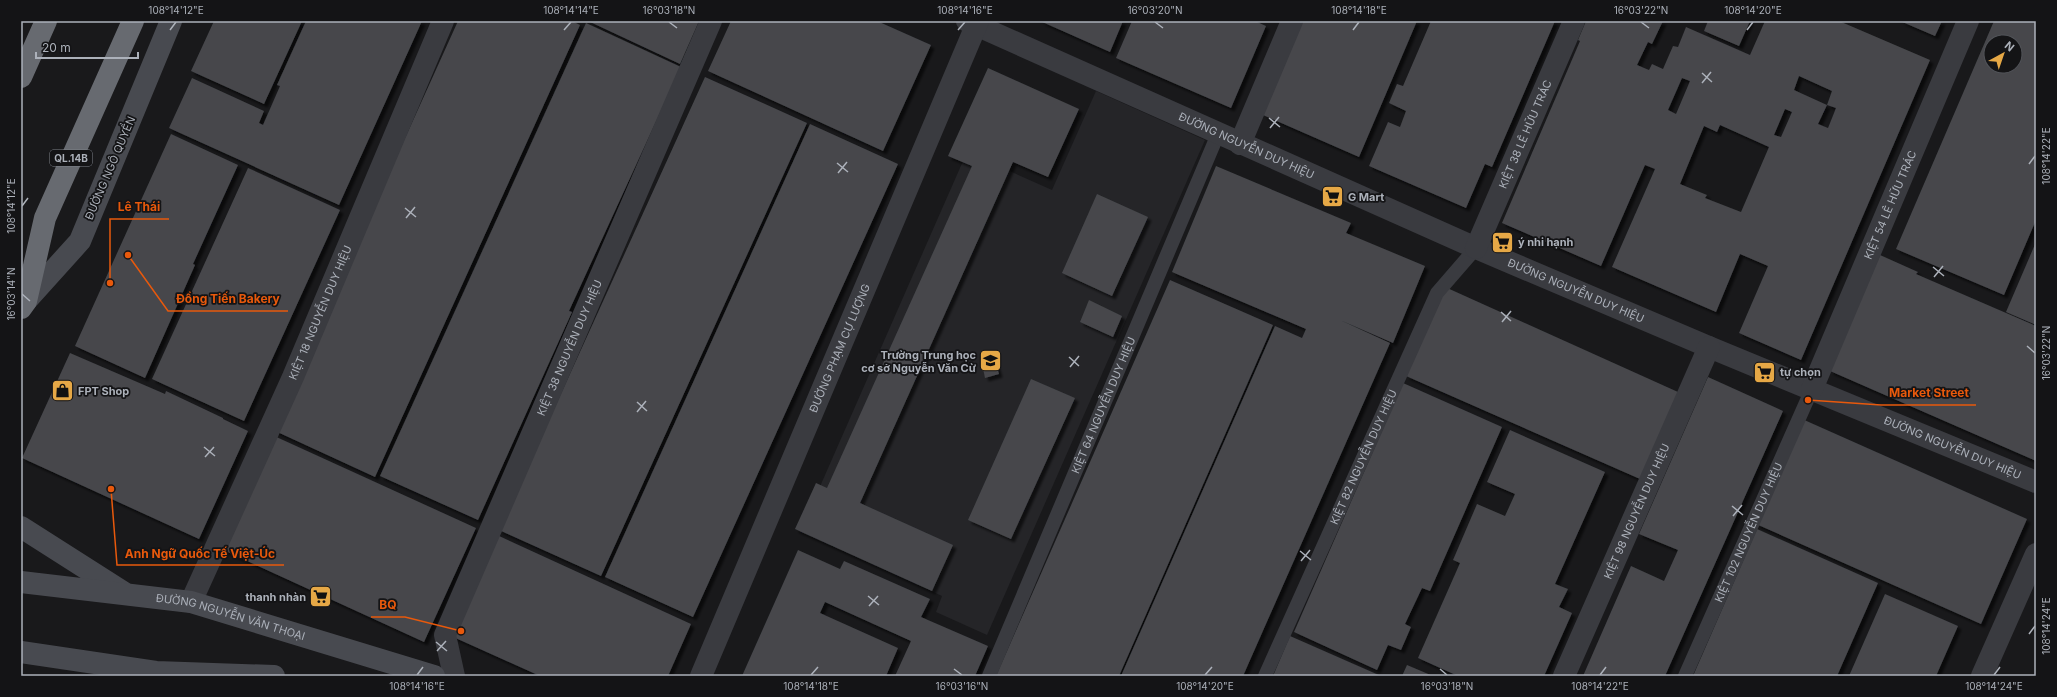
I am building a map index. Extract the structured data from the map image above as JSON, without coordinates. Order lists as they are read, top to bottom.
{
  "streets": {
    "highway": ["QL.14B", "ĐƯỜNG NGÔ QUYỀN"],
    "main road": ["ĐƯỜNG NGUYỄN VĂN THOẠI"],
    "street": [
      "KIỆT 38 LÊ HỮU TRÁC",
      "ĐƯỜNG NGUYỄN DUY HIỆU",
      "KIỆT 54 LÊ HỮU TRÁC",
      "KIỆT 18 NGUYỄN DUY HIỆU",
      "KIỆT 38 NGUYỄN DUY HIỆU",
      "ĐƯỜNG PHẠM CỰ LƯỢNG",
      "KIỆT 98 NGUYỄN DUY HIỆU"
    ],
    "lane": ["KIỆT 64 NGUYỄN DUY HIỆU", "KIỆT 82 NGUYỄN DUY HIỆU", "KIỆT 102 NGUYỄN DUY HIỆU"]
  },
  "crossings": [
    ["KIỆT 38 LÊ HỮU TRÁC", "ĐƯỜNG NGUYỄN DUY HIỆU"],
    ["KIỆT 38 LÊ HỮU TRÁC", "KIỆT 82 NGUYỄN DUY HIỆU"],
    ["ĐƯỜNG NGUYỄN DUY HIỆU", "KIỆT 54 LÊ HỮU TRÁC"],
    ["ĐƯỜNG NGUYỄN DUY HIỆU", "ĐƯỜNG PHẠM CỰ LƯỢNG"],
    ["ĐƯỜNG NGUYỄN DUY HIỆU", "KIỆT 64 NGUYỄN DUY HIỆU"],
    ["ĐƯỜNG NGUYỄN DUY HIỆU", "KIỆT 82 NGUYỄN DUY HIỆU"],
    ["ĐƯỜNG NGUYỄN DUY HIỆU", "KIỆT 98 NGUYỄN DUY HIỆU"],
    ["ĐƯỜNG NGUYỄN DUY HIỆU", "KIỆT 102 NGUYỄN DUY HIỆU"],
    ["KIỆT 54 LÊ HỮU TRÁC", "KIỆT 102 NGUYỄN DUY HIỆU"],
    ["KIỆT 18 NGUYỄN DUY HIỆU", "ĐƯỜNG NGUYỄN VĂN THOẠI"]
  ],
  "places": {
    "supermarket": [
      "G Mart",
      "ý nhi hạnh",
      "tự chọn",
      "thanh nhàn"
    ],
    "other": [
      "Đồng Tiến Bakery",
      "Lê Thái",
      "Market Street",
      "Anh Ngữ Quốc Tế Việt-Úc",
      "BQ"
    ],
    "school or university": ["Trường Trung học cơ sở Nguyễn Văn Cừ"],
    "shop": ["FPT Shop"]
  },
  "scale_bar": "20 m",
  "north": "top right",
  "coordinates": [
    "108°14'12\"E",
    "108°14'14\"E",
    "16°03'18\"N",
    "108°14'16\"E",
    "16°03'20\"N",
    "108°14'18\"E",
    "16°03'22\"N",
    "108°14'20\"E",
    "108°14'22\"E",
    "16°03'14\"N",
    "108°14'24\"E",
    "16°03'16\"N"
  ]
}
